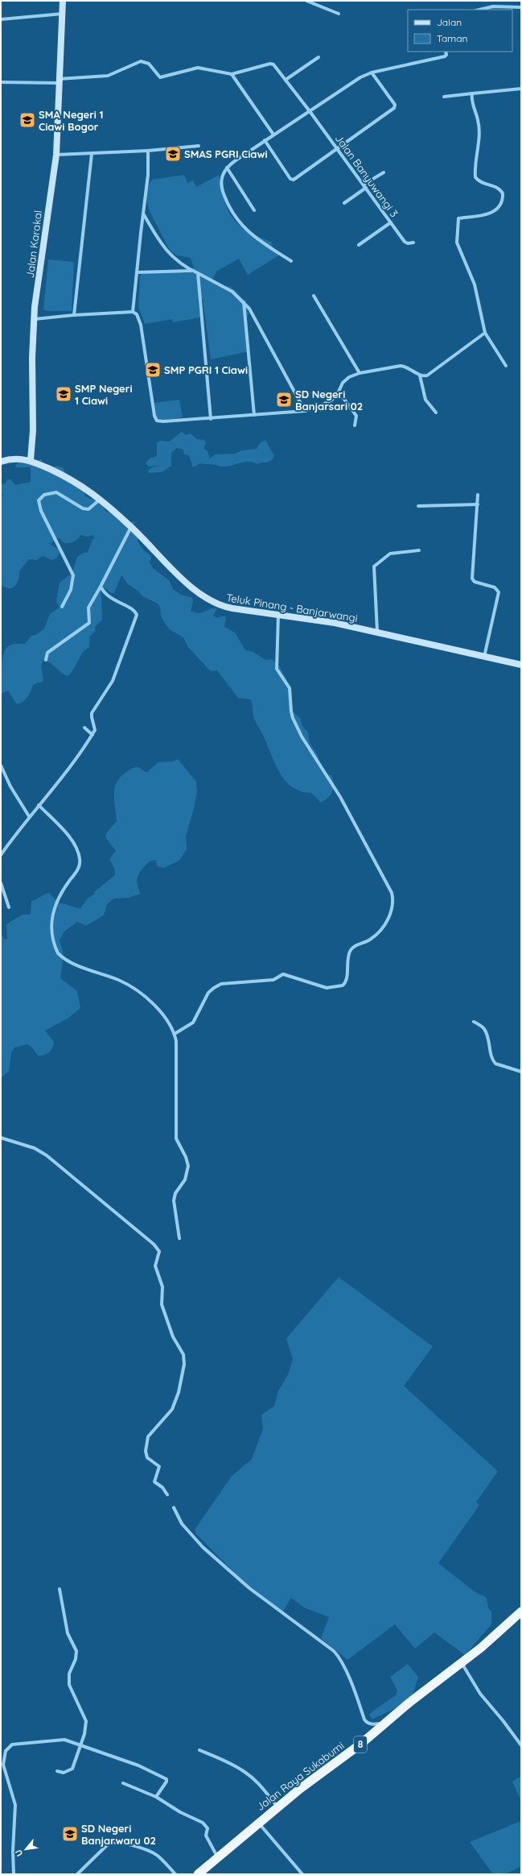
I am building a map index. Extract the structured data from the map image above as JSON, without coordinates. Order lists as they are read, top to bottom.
{
  "streets": {
    "highway": ["8", "Jalan Raya Sukabumi"],
    "main road": ["Jalan Karakal", "Teluk Pinang - Banjarwangi"],
    "street": ["Jalan Banyuwangi 3"]
  },
  "crossings": [
    ["Jalan Karakal", "Teluk Pinang - Banjarwangi"]
  ],
  "places": {
    "school or university": [
      "SMA Negeri 1 Ciawi Bogor",
      "SMAS PGRI Ciawi",
      "SMP PGRI 1 Ciawi",
      "SMP Negeri 1 Ciawi",
      "SD Negeri Banjarsari 02",
      "SD Negeri Banjarwaru 02"
    ]
  },
  "legend": ["Jalan", "Taman"],
  "north": "bottom left"
}
